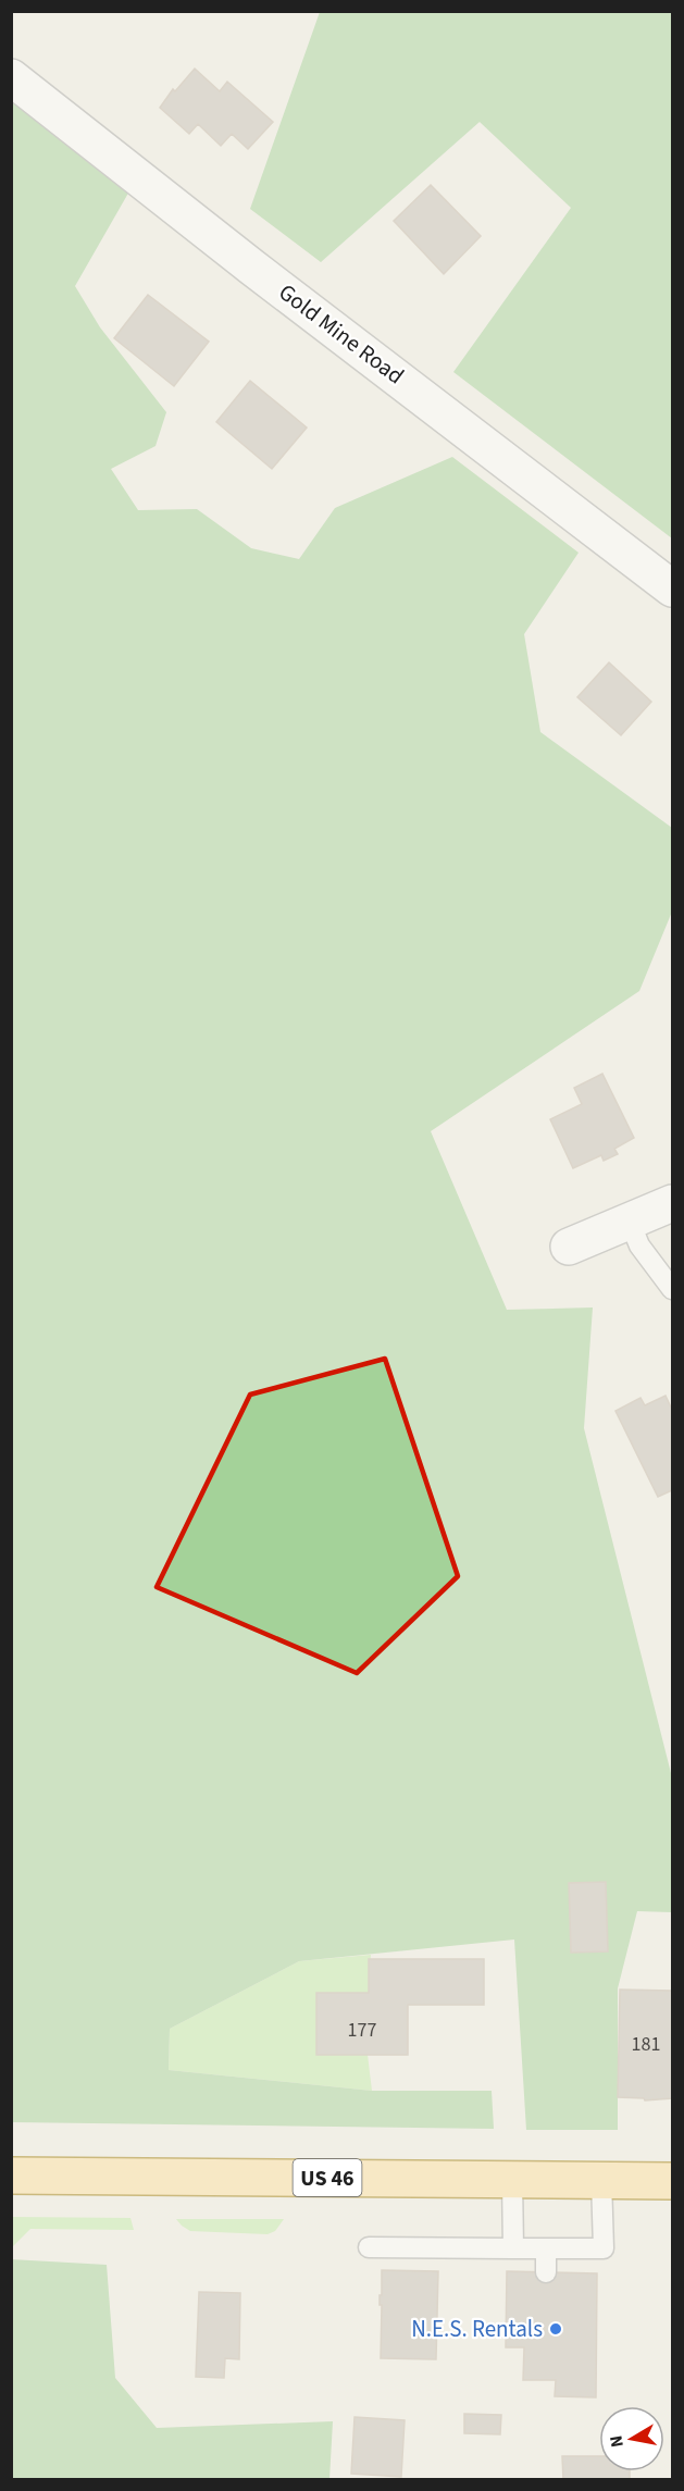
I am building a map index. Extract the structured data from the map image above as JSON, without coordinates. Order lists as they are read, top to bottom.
{
  "streets": {
    "main road": ["US 46"],
    "street": ["Gold Mine Road"]
  },
  "places": ["N.E.S. Rentals"],
  "house_numbers": ["177", "181"],
  "north": "left"
}
